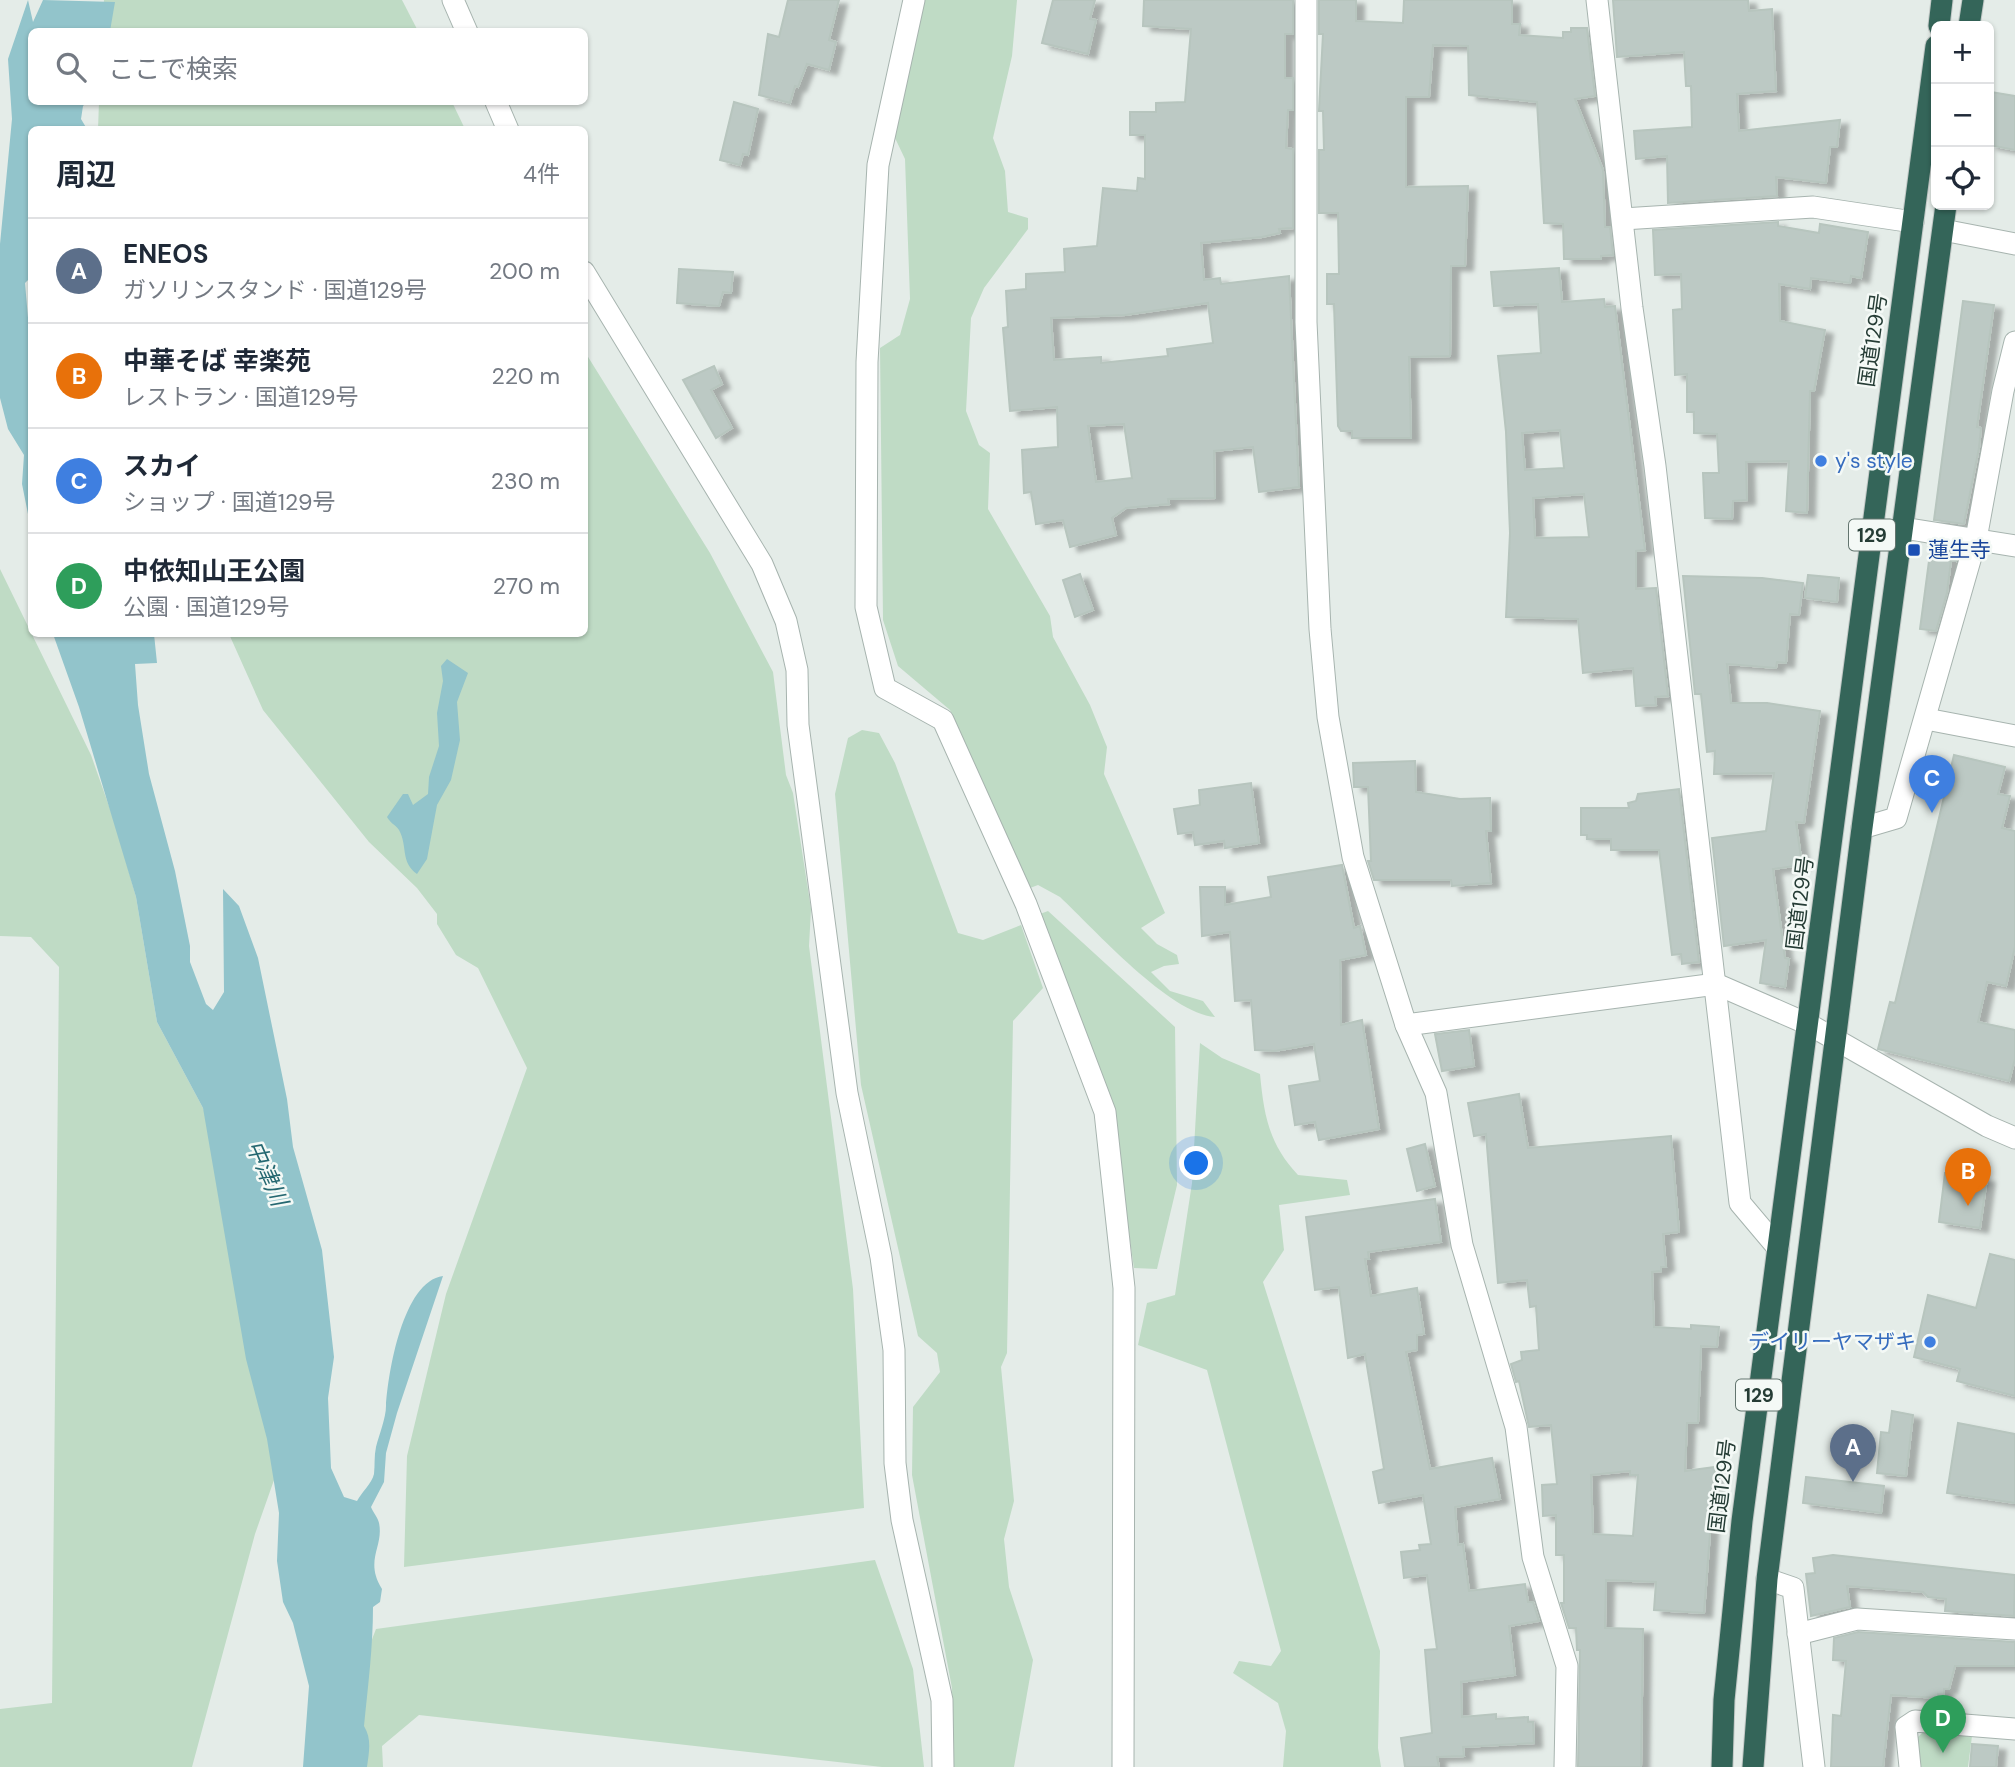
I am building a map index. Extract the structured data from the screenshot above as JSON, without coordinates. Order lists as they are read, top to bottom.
{
  "streets": {
    "highway": ["国道129号", "129"]
  },
  "water": ["中津川"],
  "places": {
    "other": ["y's style", "デイリーヤマザキ"],
    "transit": ["蓮生寺"]
  },
  "page": {
    "map_buttons": ["+", "−"],
    "search": "ここで検索",
    "heading": ["周辺", "4件"],
    "list": [
      {
        "mark": "A",
        "name": "ENEOS",
        "note": "ガソリンスタンド · 国道129号",
        "value": "200 m"
      },
      {
        "mark": "B",
        "name": "中華そば 幸楽苑",
        "note": "レストラン · 国道129号",
        "value": "220 m"
      },
      {
        "mark": "C",
        "name": "スカイ",
        "note": "ショップ · 国道129号",
        "value": "230 m"
      },
      {
        "mark": "D",
        "name": "中依知山王公園",
        "note": "公園 · 国道129号",
        "value": "270 m"
      }
    ],
    "pins": [
      "C",
      "B",
      "A",
      "D"
    ]
  }
}
